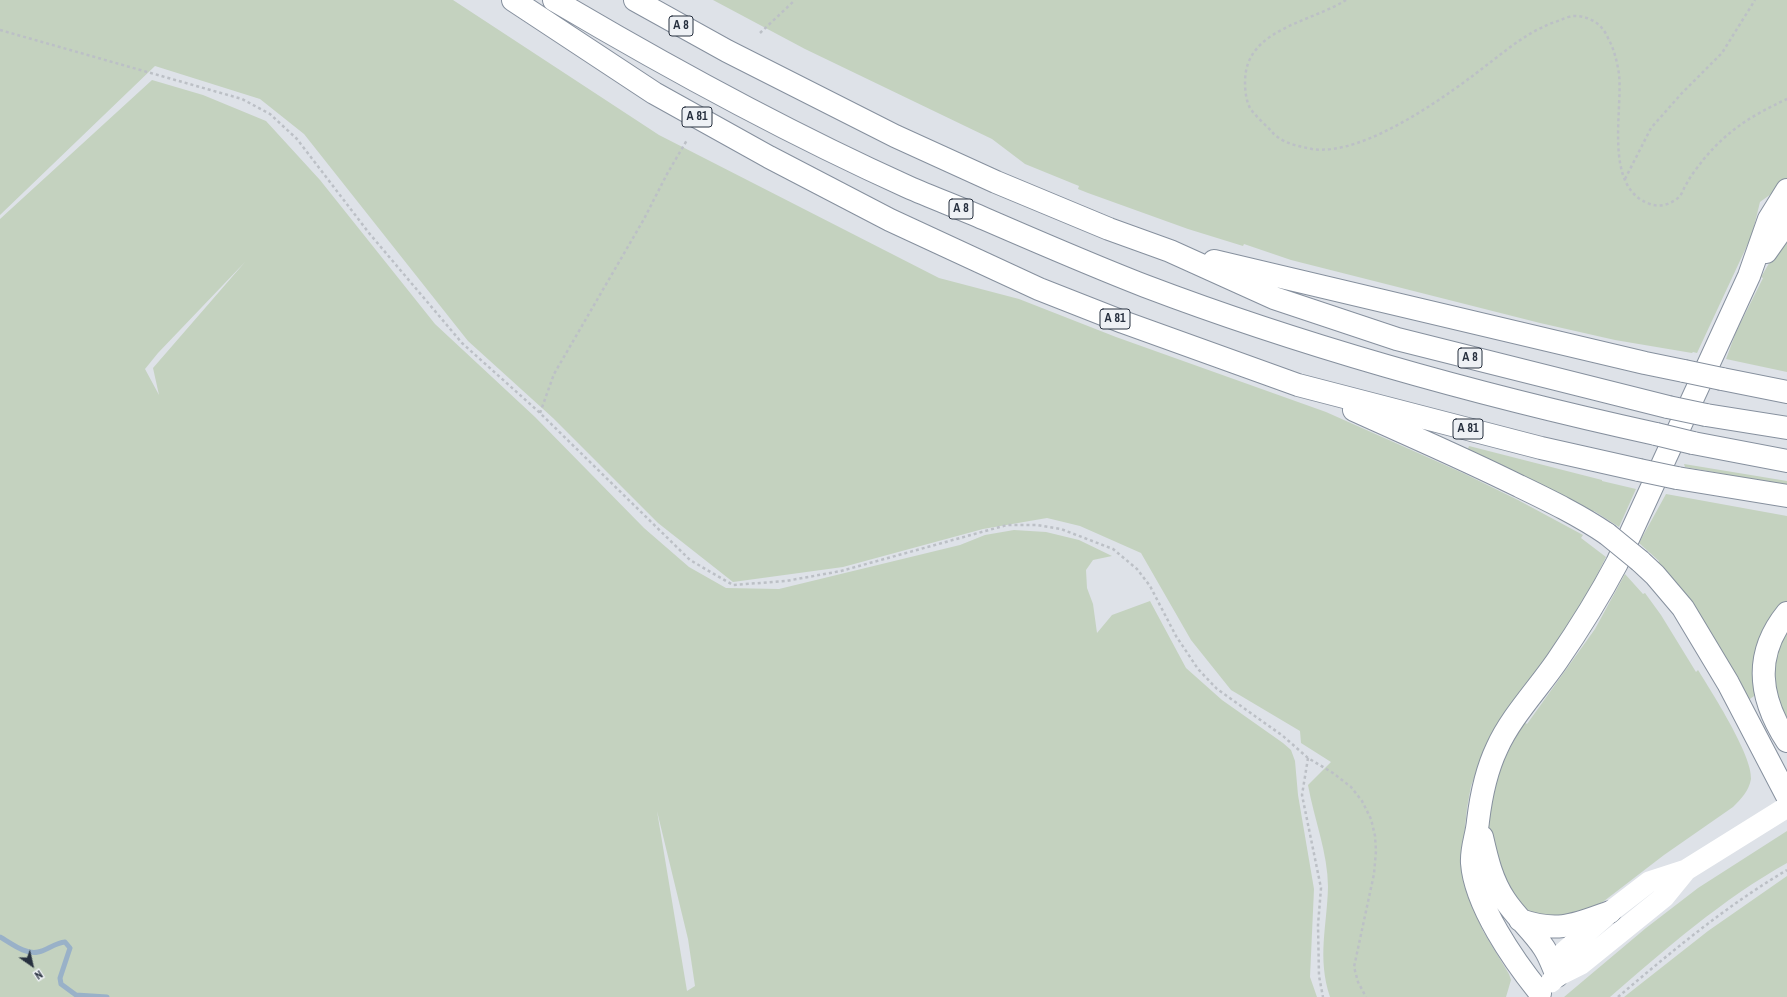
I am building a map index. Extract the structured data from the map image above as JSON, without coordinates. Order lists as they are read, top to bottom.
{
  "streets": {
    "highway": ["A 8", "A 81"]
  },
  "north": "bottom right"
}
